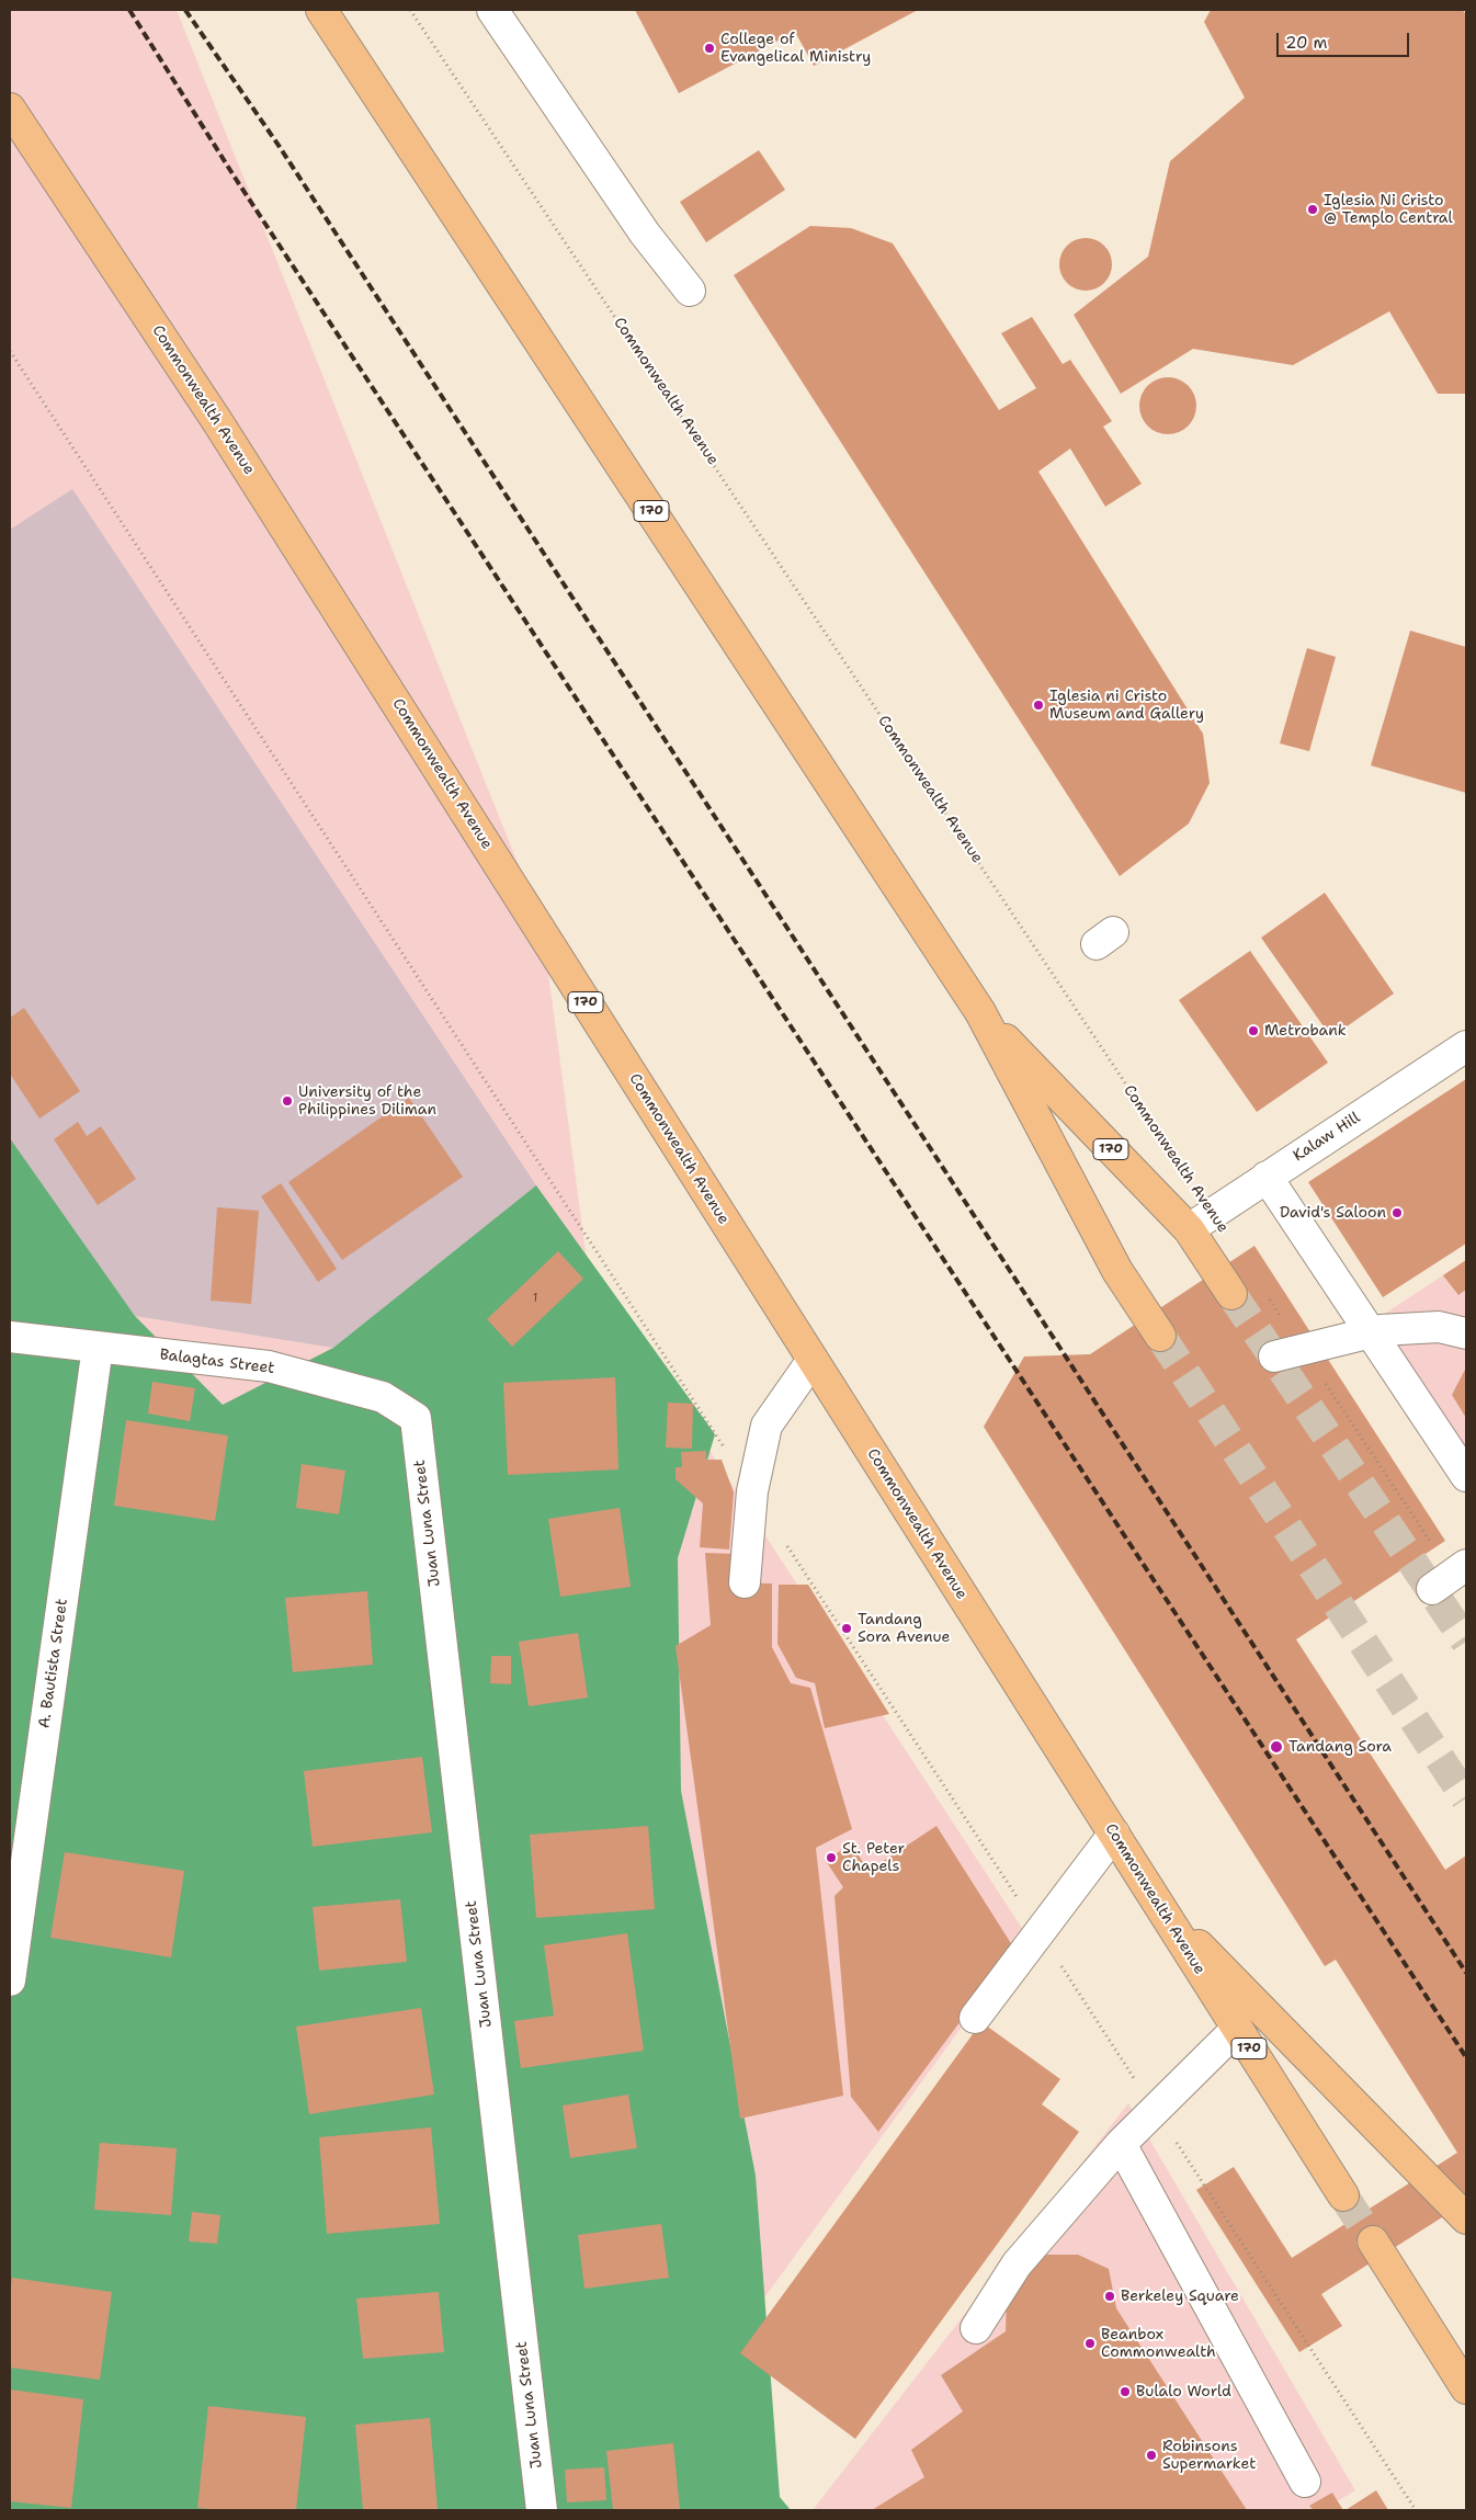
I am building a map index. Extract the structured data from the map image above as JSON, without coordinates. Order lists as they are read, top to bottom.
{
  "streets": {
    "main road": ["Commonwealth Avenue", "170"],
    "street": [
      "Kalaw Hill",
      "Balagtas Street",
      "Juan Luna Street",
      "A. Bautista Street"
    ]
  },
  "crossings": [
    ["Commonwealth Avenue", "Kalaw Hill"],
    ["Balagtas Street", "Juan Luna Street"],
    ["Balagtas Street", "A. Bautista Street"]
  ],
  "places": [
    "College of Evangelical Ministry",
    "Iglesia Ni Cristo @ Templo Central",
    "Iglesia ni Cristo Museum and Gallery",
    "Metrobank",
    "University of the Philippines Diliman",
    "David's Saloon",
    "Tandang Sora Avenue",
    "Tandang Sora",
    "St. Peter Chapels",
    "Berkeley Square",
    "Beanbox Commonwealth",
    "Bulalo World",
    "Robinsons Supermarket"
  ],
  "house_numbers": ["1"],
  "scale_bar": "20 m"
}
